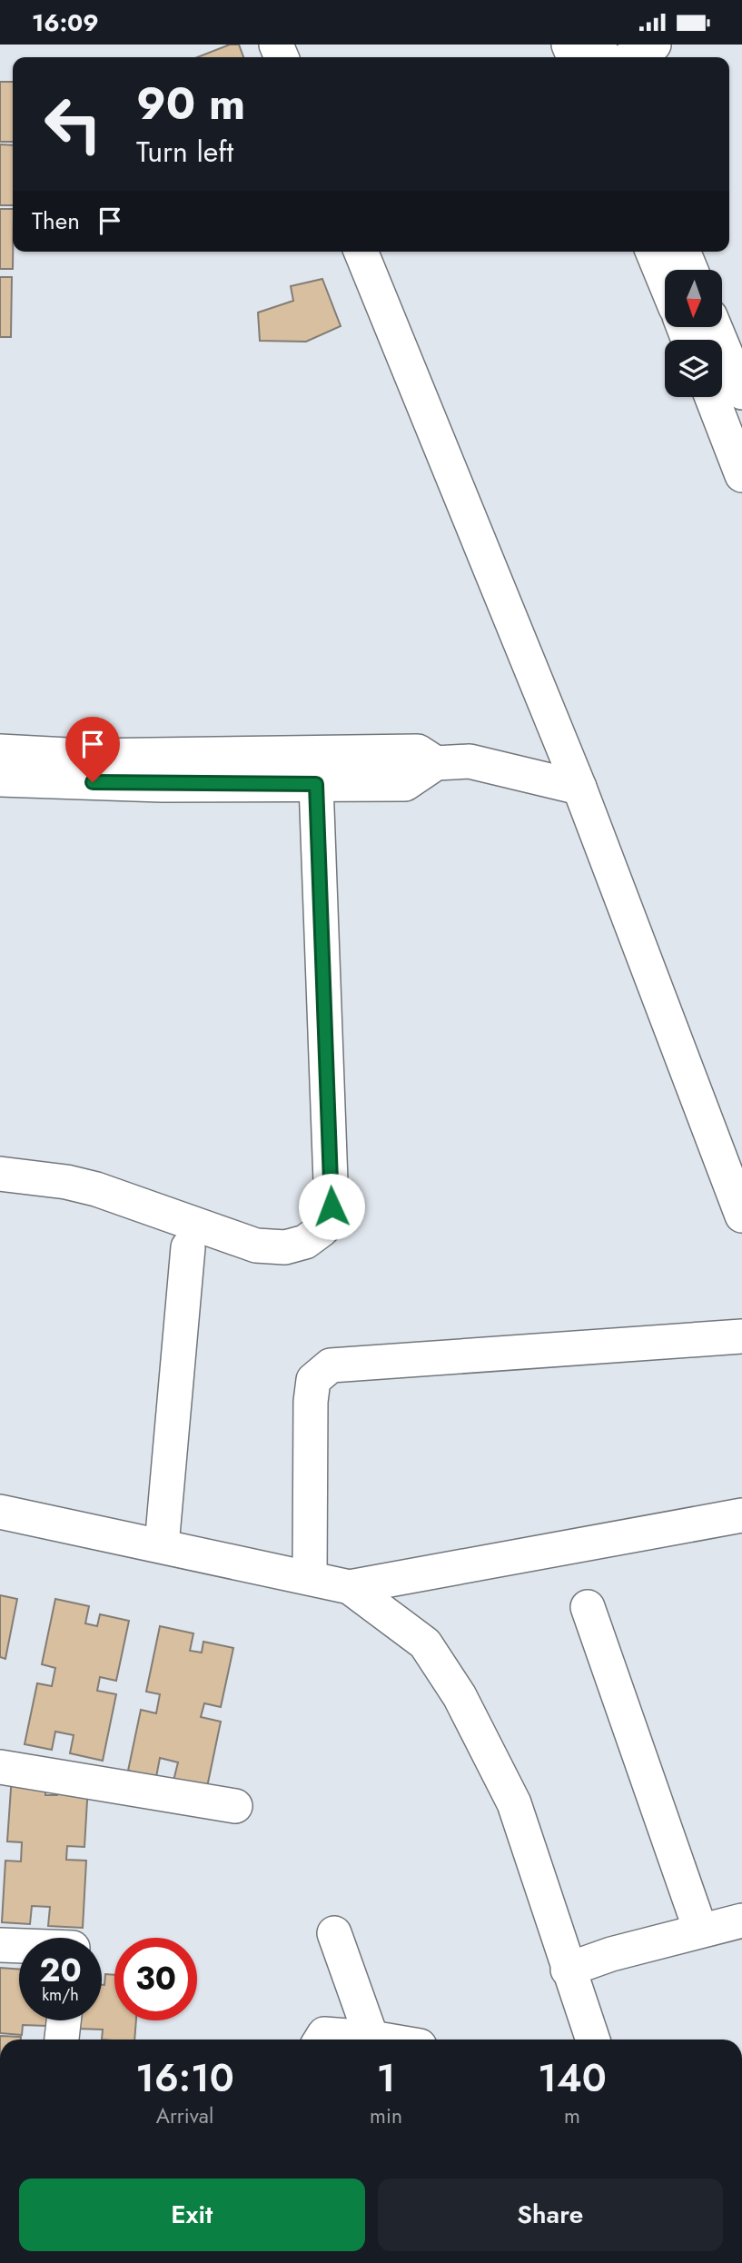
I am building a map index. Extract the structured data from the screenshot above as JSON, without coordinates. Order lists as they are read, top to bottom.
{
  "north": "bottom",
  "page": {
    "status": "16:09",
    "turn": ["90 m", "Turn left"],
    "then": "Then",
    "speed": "20 km/h",
    "limit": "30",
    "eta": [
      "16:10",
      "Arrival",
      "1",
      "min",
      "140",
      "m"
    ],
    "buttons": ["Exit", "Share"]
  }
}
